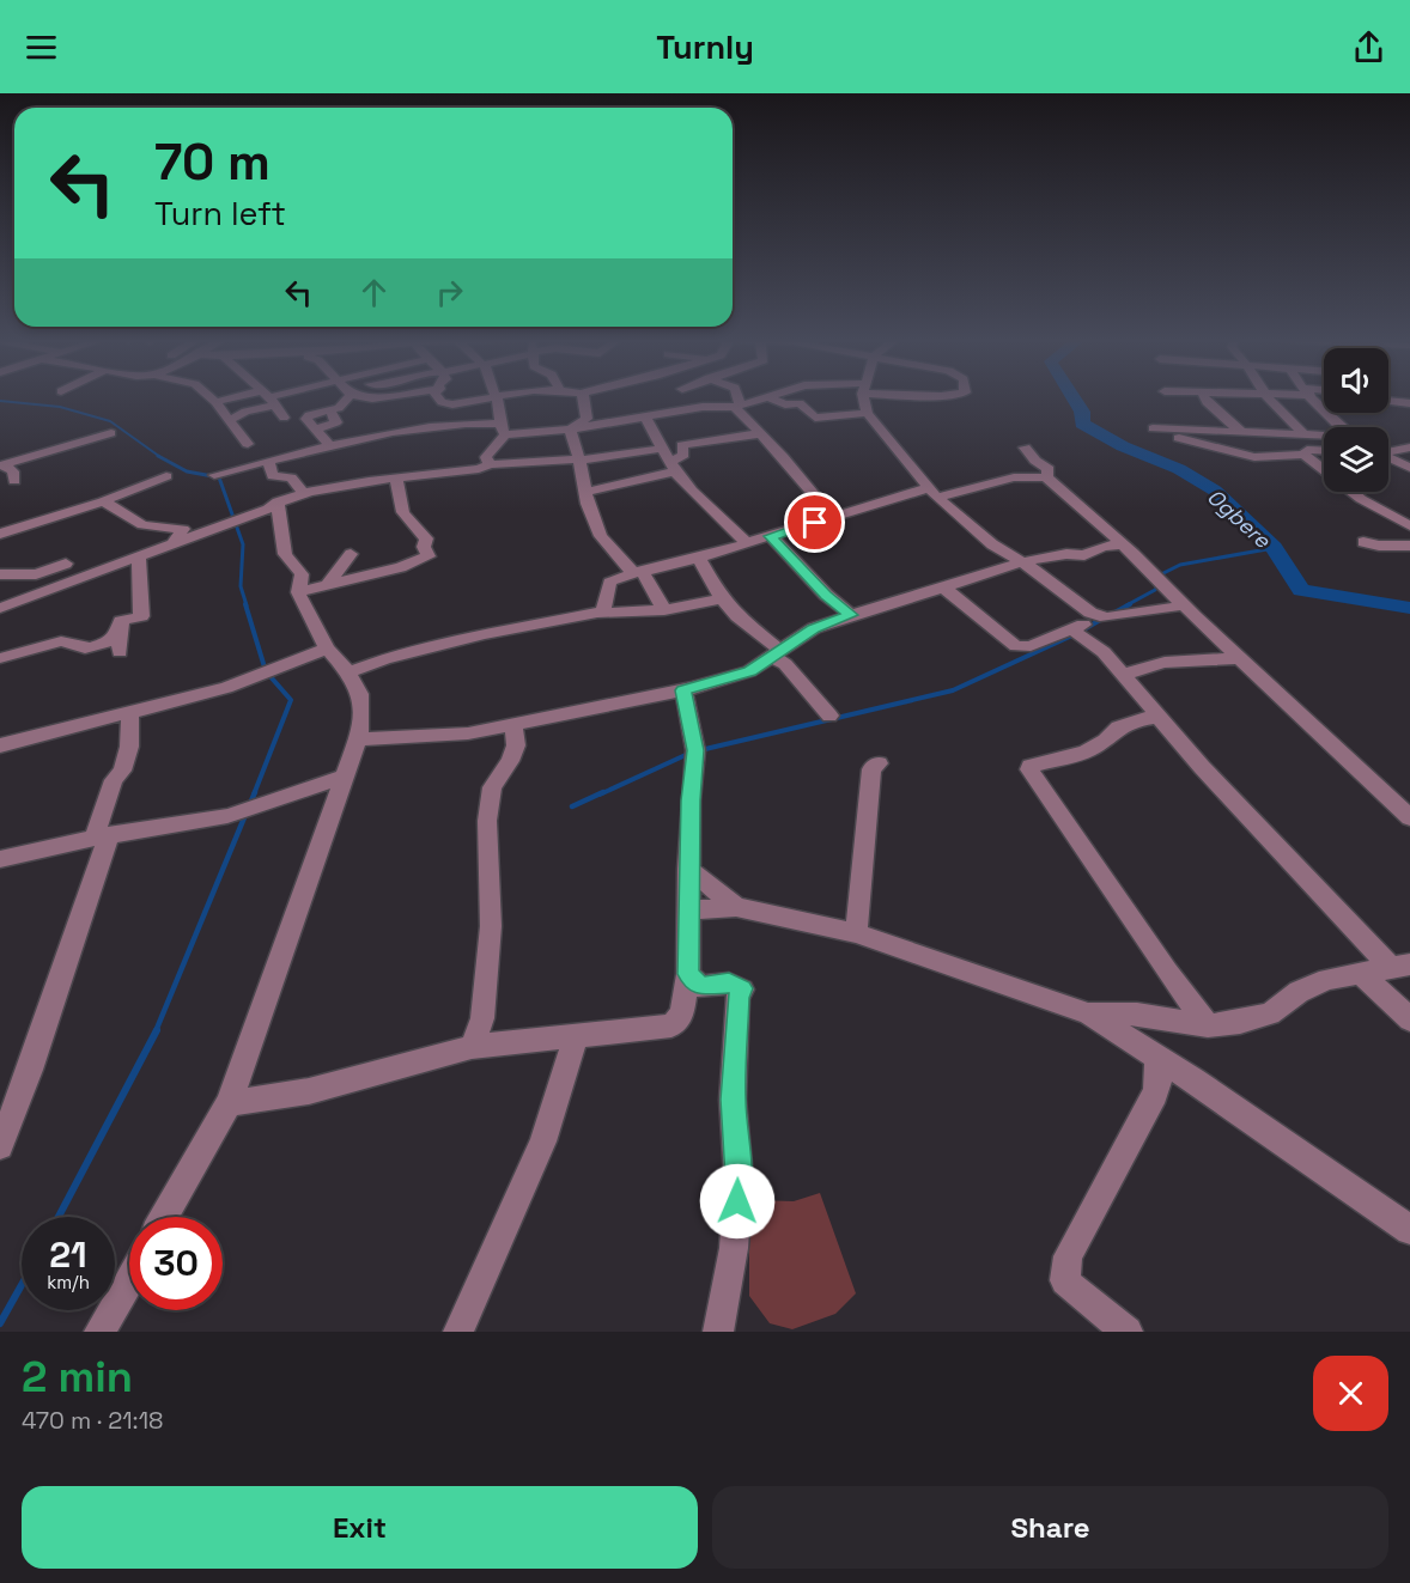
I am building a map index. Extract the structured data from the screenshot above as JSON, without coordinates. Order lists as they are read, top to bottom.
{
  "water": ["Ogbere"],
  "page": {
    "header": "Turnly",
    "turn": ["70 m", "Turn left"],
    "speed": "21 km/h",
    "limit": "30",
    "heading": ["2 min", "470 m · 21:18"],
    "buttons": ["Exit", "Share"]
  }
}
